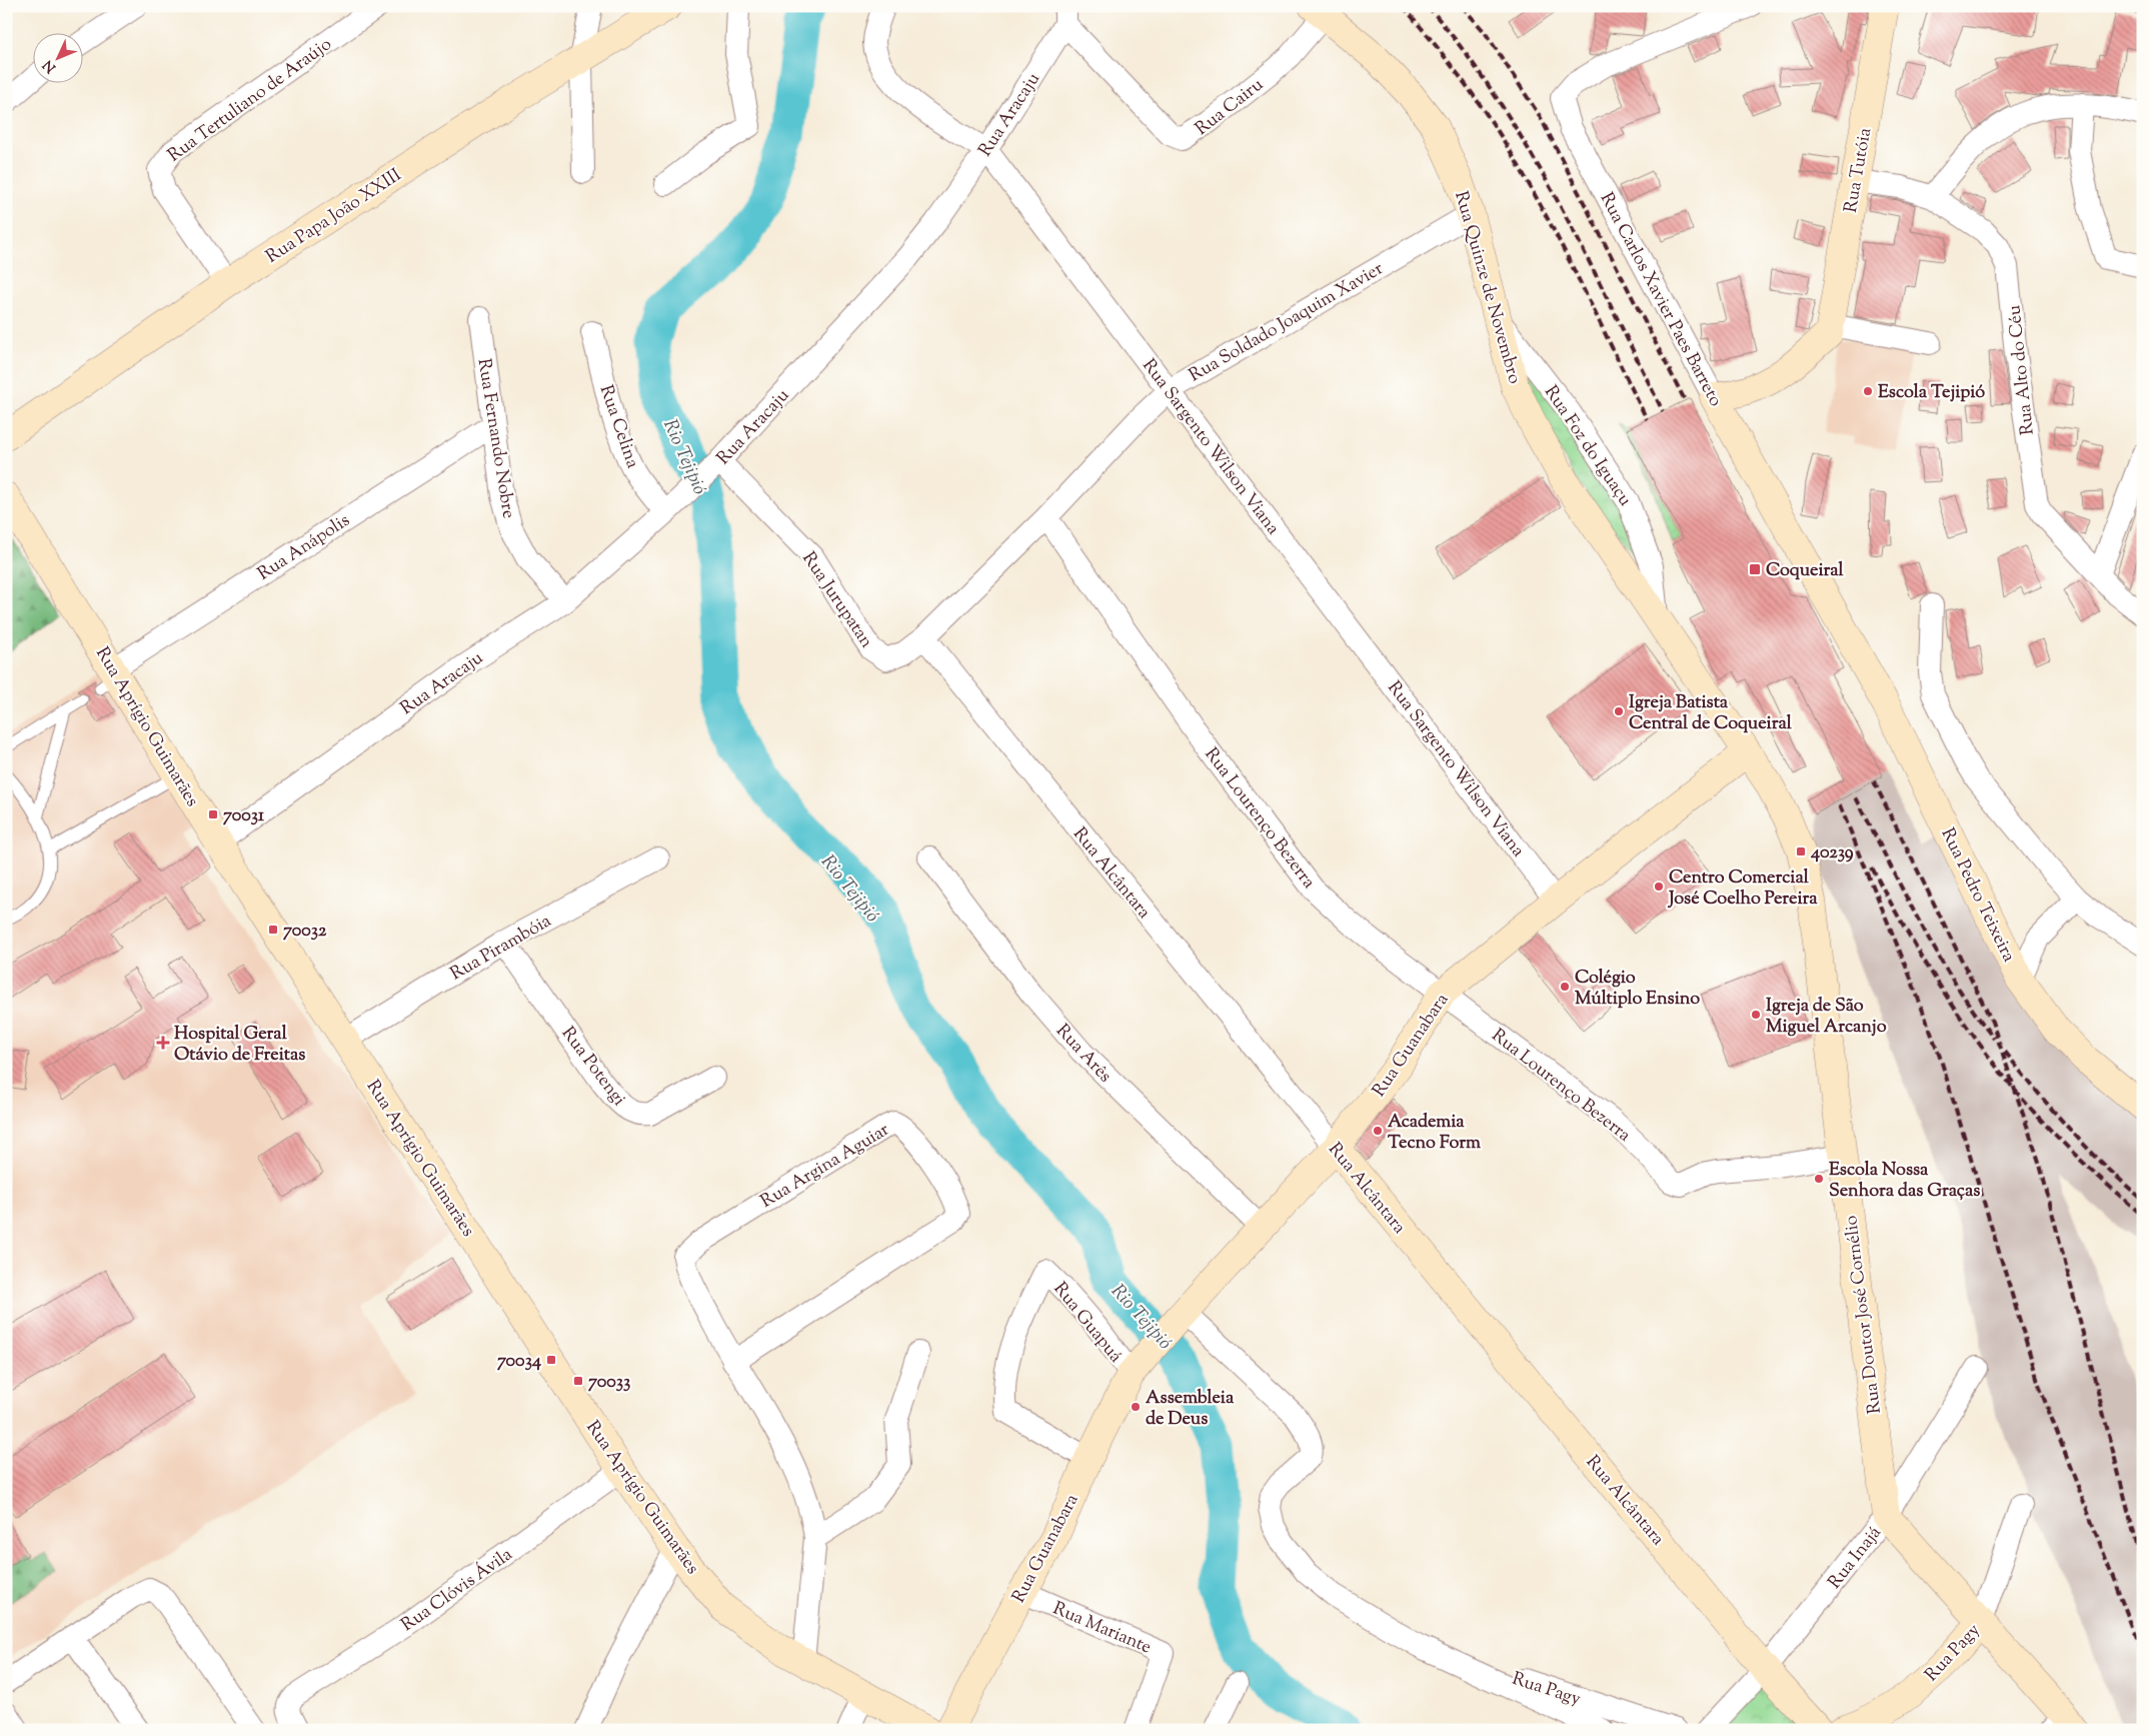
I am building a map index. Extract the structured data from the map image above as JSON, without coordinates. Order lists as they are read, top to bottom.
{
  "streets": {
    "street": [
      "Rua Tertuliano de Araújo",
      "Rua Cairu",
      "Rua Aracaju",
      "Rua Tutóia",
      "Rua Papa João XXIII",
      "Rua Quinze de Novembro",
      "Rua Carlos Xavier Paes Barreto",
      "Rua Soldado Joaquim Xavier",
      "Rua Alto do Céu",
      "Rua Celina",
      "Rua Fernando Nobre",
      "Rua Foz do Iguaçu",
      "Rua Sargento Wilson Viana",
      "Rua Anápolis",
      "Rua Jurupatan",
      "Rua Aprígio Guimarães",
      "Rua Lourenço Bezerra",
      "Rua Alcântara",
      "Rua Pedro Teixeira",
      "Rua Pirambóia",
      "Rua Guanabara",
      "Rua Arês",
      "Rua Potengi",
      "Rua Argina Aguiar",
      "Rua Doutor José Cornélio",
      "Rua Guapuá",
      "Rua Inajá",
      "Rua Clóvis Ávila",
      "Rua Mariante",
      "Rua Pagy"
    ]
  },
  "crossings": [
    ["Rua Tertuliano de Araújo", "Rua Papa João XXIII"],
    ["Rua Cairu", "Rua Aracaju"],
    ["Rua Cairu", "Rua Quinze de Novembro"],
    ["Rua Aracaju", "Rua Celina"],
    ["Rua Aracaju", "Rua Fernando Nobre"],
    ["Rua Aracaju", "Rua Sargento Wilson Viana"],
    ["Rua Aracaju", "Rua Jurupatan"],
    ["Rua Aracaju", "Rua Aprígio Guimarães"],
    ["Rua Tutóia", "Rua Alto do Céu"],
    ["Rua Quinze de Novembro", "Rua Soldado Joaquim Xavier"],
    ["Rua Quinze de Novembro", "Rua Foz do Iguaçu"],
    ["Rua Quinze de Novembro", "Rua Doutor José Cornélio"],
    ["Rua Carlos Xavier Paes Barreto", "Rua Pedro Teixeira"],
    ["Rua Soldado Joaquim Xavier", "Rua Sargento Wilson Viana"],
    ["Rua Soldado Joaquim Xavier", "Rua Jurupatan"],
    ["Rua Soldado Joaquim Xavier", "Rua Lourenço Bezerra"],
    ["Rua Soldado Joaquim Xavier", "Rua Alcântara"],
    ["Rua Fernando Nobre", "Rua Anápolis"],
    ["Rua Foz do Iguaçu", "Rua Doutor José Cornélio"],
    ["Rua Sargento Wilson Viana", "Rua Guanabara"],
    ["Rua Anápolis", "Rua Aprígio Guimarães"],
    ["Rua Jurupatan", "Rua Alcântara"],
    ["Rua Aprígio Guimarães", "Rua Pirambóia"],
    ["Rua Aprígio Guimarães", "Rua Argina Aguiar"],
    ["Rua Aprígio Guimarães", "Rua Clóvis Ávila"],
    ["Rua Lourenço Bezerra", "Rua Guanabara"],
    ["Rua Lourenço Bezerra", "Rua Doutor José Cornélio"],
    ["Rua Alcântara", "Rua Guanabara"],
    ["Rua Alcântara", "Rua Inajá"],
    ["Rua Pirambóia", "Rua Potengi"],
    ["Rua Guanabara", "Rua Arês"],
    ["Rua Guanabara", "Rua Doutor José Cornélio"],
    ["Rua Guanabara", "Rua Guapuá"],
    ["Rua Guanabara", "Rua Mariante"],
    ["Rua Doutor José Cornélio", "Rua Inajá"]
  ],
  "water": ["Rio Tejipió"],
  "places": {
    "other": [
      "Escola Tejipió",
      "Igreja Batista Central de Coqueiral",
      "Centro Comercial José Coelho Pereira",
      "Colégio Múltiplo Ensino",
      "Igreja de São Miguel Arcanjo",
      "Academia Tecno Form",
      "Escola Nossa Senhora das Graças",
      "Assembleia de Deus"
    ],
    "transit": [
      "Coqueiral",
      "70031",
      "40239",
      "70032",
      "70034",
      "70033"
    ],
    "health": ["Hospital Geral Otávio de Freitas"]
  },
  "north": "bottom left"
}
